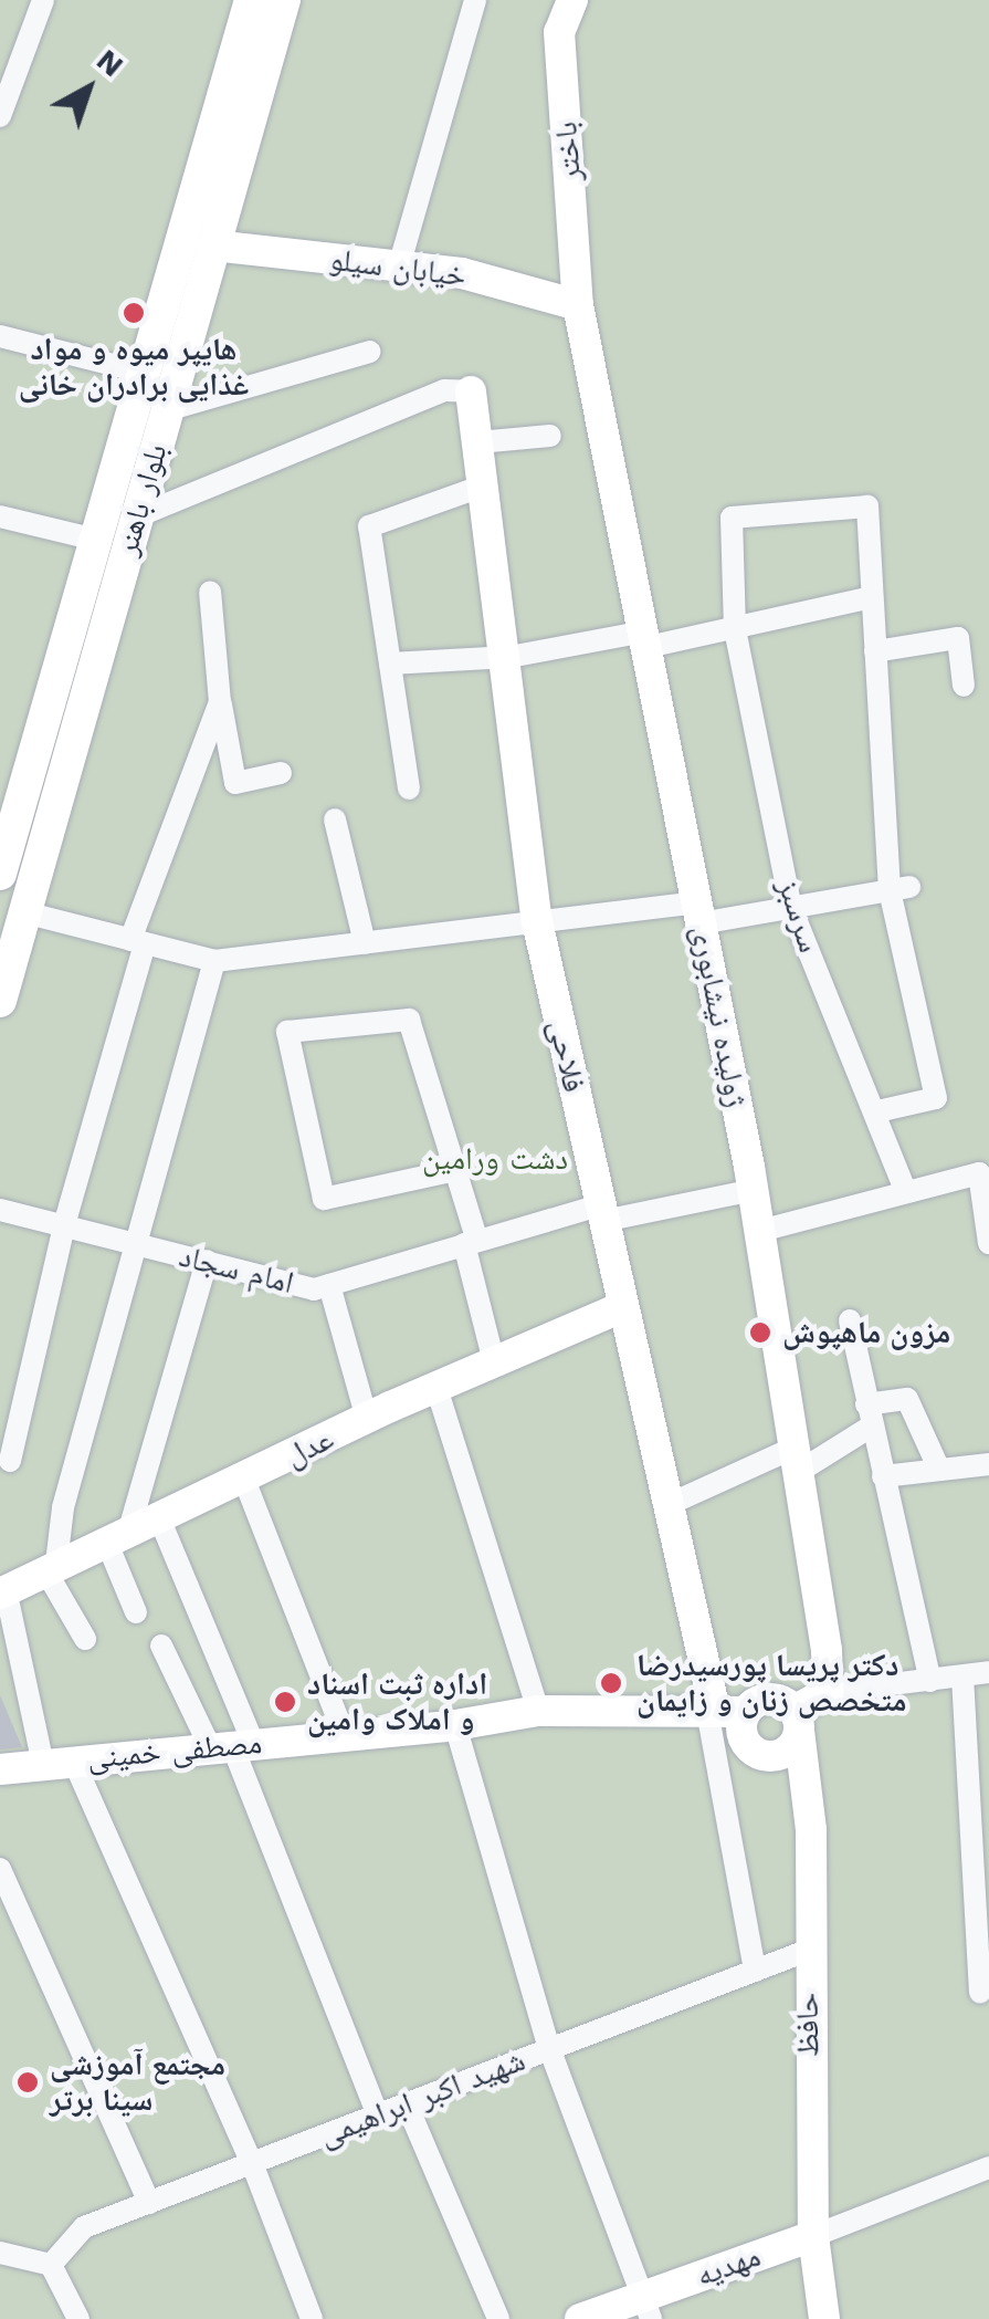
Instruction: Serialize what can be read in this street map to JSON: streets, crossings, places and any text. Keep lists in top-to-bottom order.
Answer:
{
  "streets": {
    "main road": ["بلوار باهنر"],
    "street": [
      "باختر",
      "خیابان سیلو",
      "سرسبز",
      "ژولیده نیشابوری",
      "فلاحی",
      "امام سجاد",
      "عدل",
      "مصطفی خمینی",
      "حافظ",
      "شهید اکبر ابراهیمی",
      "مهدیه"
    ]
  },
  "crossings": [
    ["باختر", "خیابان سیلو"],
    ["باختر", "ژولیده نیشابوری"],
    ["خیابان سیلو", "بلوار باهنر"],
    ["خیابان سیلو", "ژولیده نیشابوری"],
    ["ژولیده نیشابوری", "امام سجاد"],
    ["فلاحی", "امام سجاد"],
    ["فلاحی", "عدل"],
    ["فلاحی", "مصطفی خمینی"],
    ["فلاحی", "حافظ"],
    ["مصطفی خمینی", "حافظ"],
    ["حافظ", "شهید اکبر ابراهیمی"],
    ["حافظ", "مهدیه"]
  ],
  "parks": ["دشت ورامین"],
  "places": [
    "هایپر میوه و‌ مواد غذایی برادران خانی",
    "مزون ماهپوش",
    "دکتر پریسا پورسیدرضا متخصص زنان و زایمان",
    "اداره ثبت اسناد و املاک وامین",
    "مجتمع آموزشی سینا برتر"
  ],
  "north": "top right"
}
